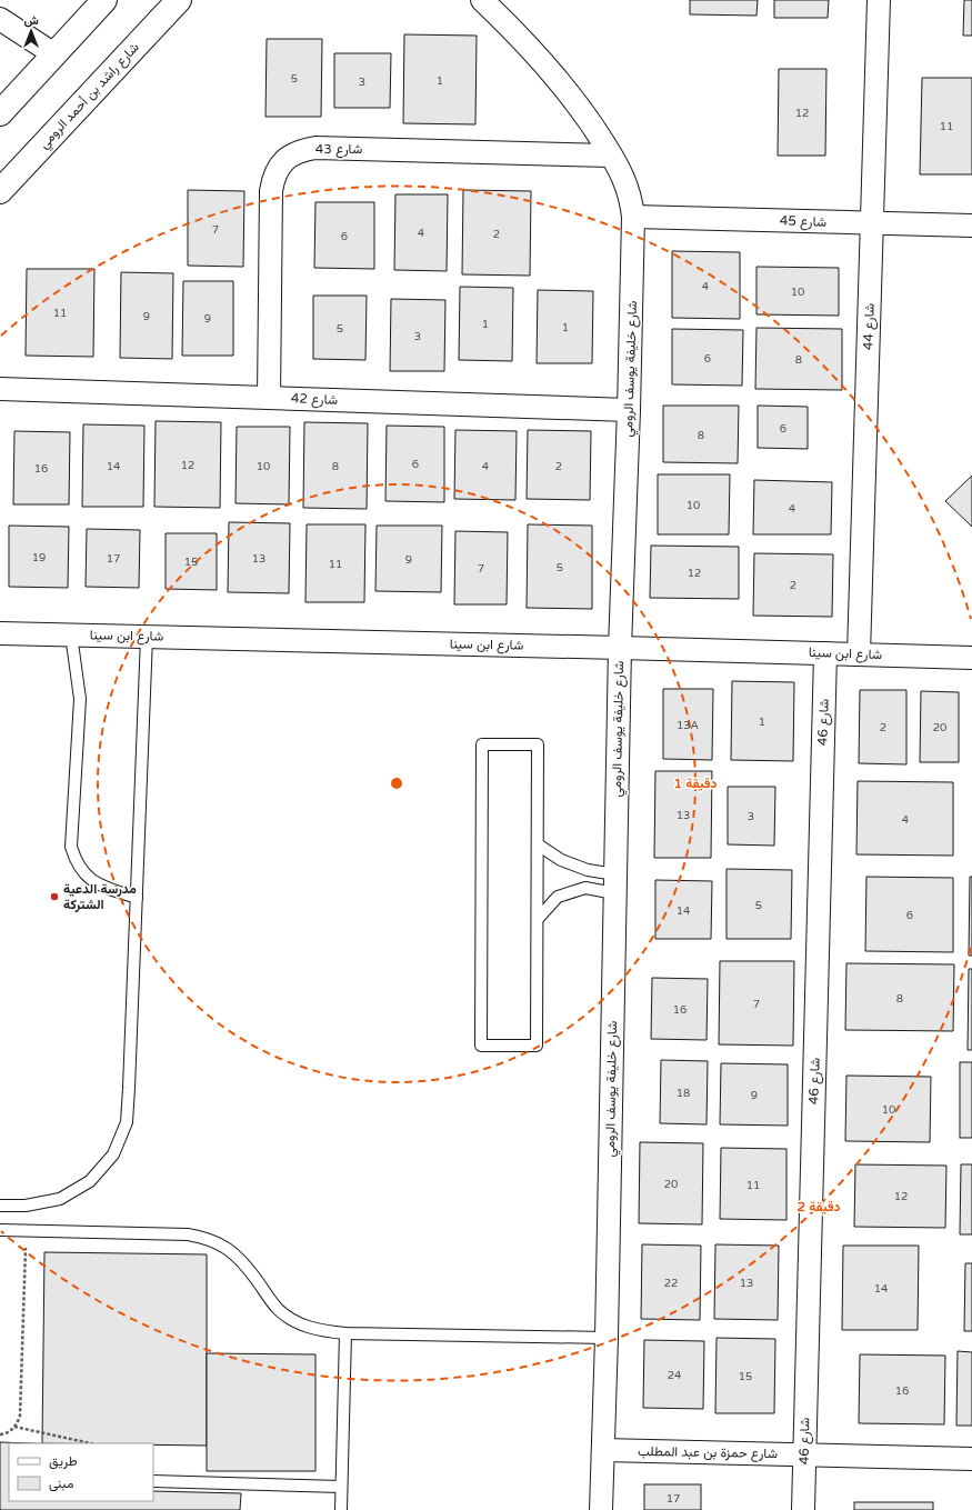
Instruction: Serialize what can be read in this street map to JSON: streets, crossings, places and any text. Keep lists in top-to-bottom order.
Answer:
{
  "streets": {
    "street": [
      "شارع راشد بن أحمد الرومي",
      "شارع 43",
      "شارع 45",
      "شارع 44",
      "شارع خليفة يوسف الرومي",
      "شارع 42",
      "شارع ابن سينا",
      "شارع 46",
      "شارع حمزة بن عبد المطلب"
    ]
  },
  "crossings": [
    ["شارع 43", "شارع خليفة يوسف الرومي"],
    ["شارع 43", "شارع 42"],
    ["شارع 45", "شارع 44"],
    ["شارع 45", "شارع خليفة يوسف الرومي"],
    ["شارع 44", "شارع ابن سينا"],
    ["شارع خليفة يوسف الرومي", "شارع 42"],
    ["شارع خليفة يوسف الرومي", "شارع ابن سينا"],
    ["شارع خليفة يوسف الرومي", "شارع حمزة بن عبد المطلب"],
    ["شارع ابن سينا", "شارع 46"],
    ["شارع 46", "شارع حمزة بن عبد المطلب"]
  ],
  "places": ["مدرسة الدعية الشتركة"],
  "house_numbers": [
    "5",
    "1",
    "3",
    "12",
    "11",
    "7",
    "4",
    "2",
    "6",
    "4",
    "10",
    "11",
    "9",
    "9",
    "1",
    "1",
    "5",
    "3",
    "6",
    "8",
    "6",
    "8",
    "6",
    "12",
    "14",
    "10",
    "8",
    "4",
    "2",
    "16",
    "10",
    "4",
    "19",
    "17",
    "13",
    "9",
    "15",
    "11",
    "5",
    "7",
    "12",
    "2",
    "1",
    "13A",
    "2",
    "20",
    "13",
    "3",
    "4",
    "5",
    "14",
    "6",
    "8",
    "7",
    "16",
    "18",
    "9",
    "10",
    "20",
    "11",
    "12",
    "22",
    "13",
    "14",
    "24",
    "15",
    "16",
    "17"
  ],
  "legend": ["طريق", "مبنى"],
  "north": "top",
  "rings": ["1 دقيقة", "2 دقيقة"]
}
